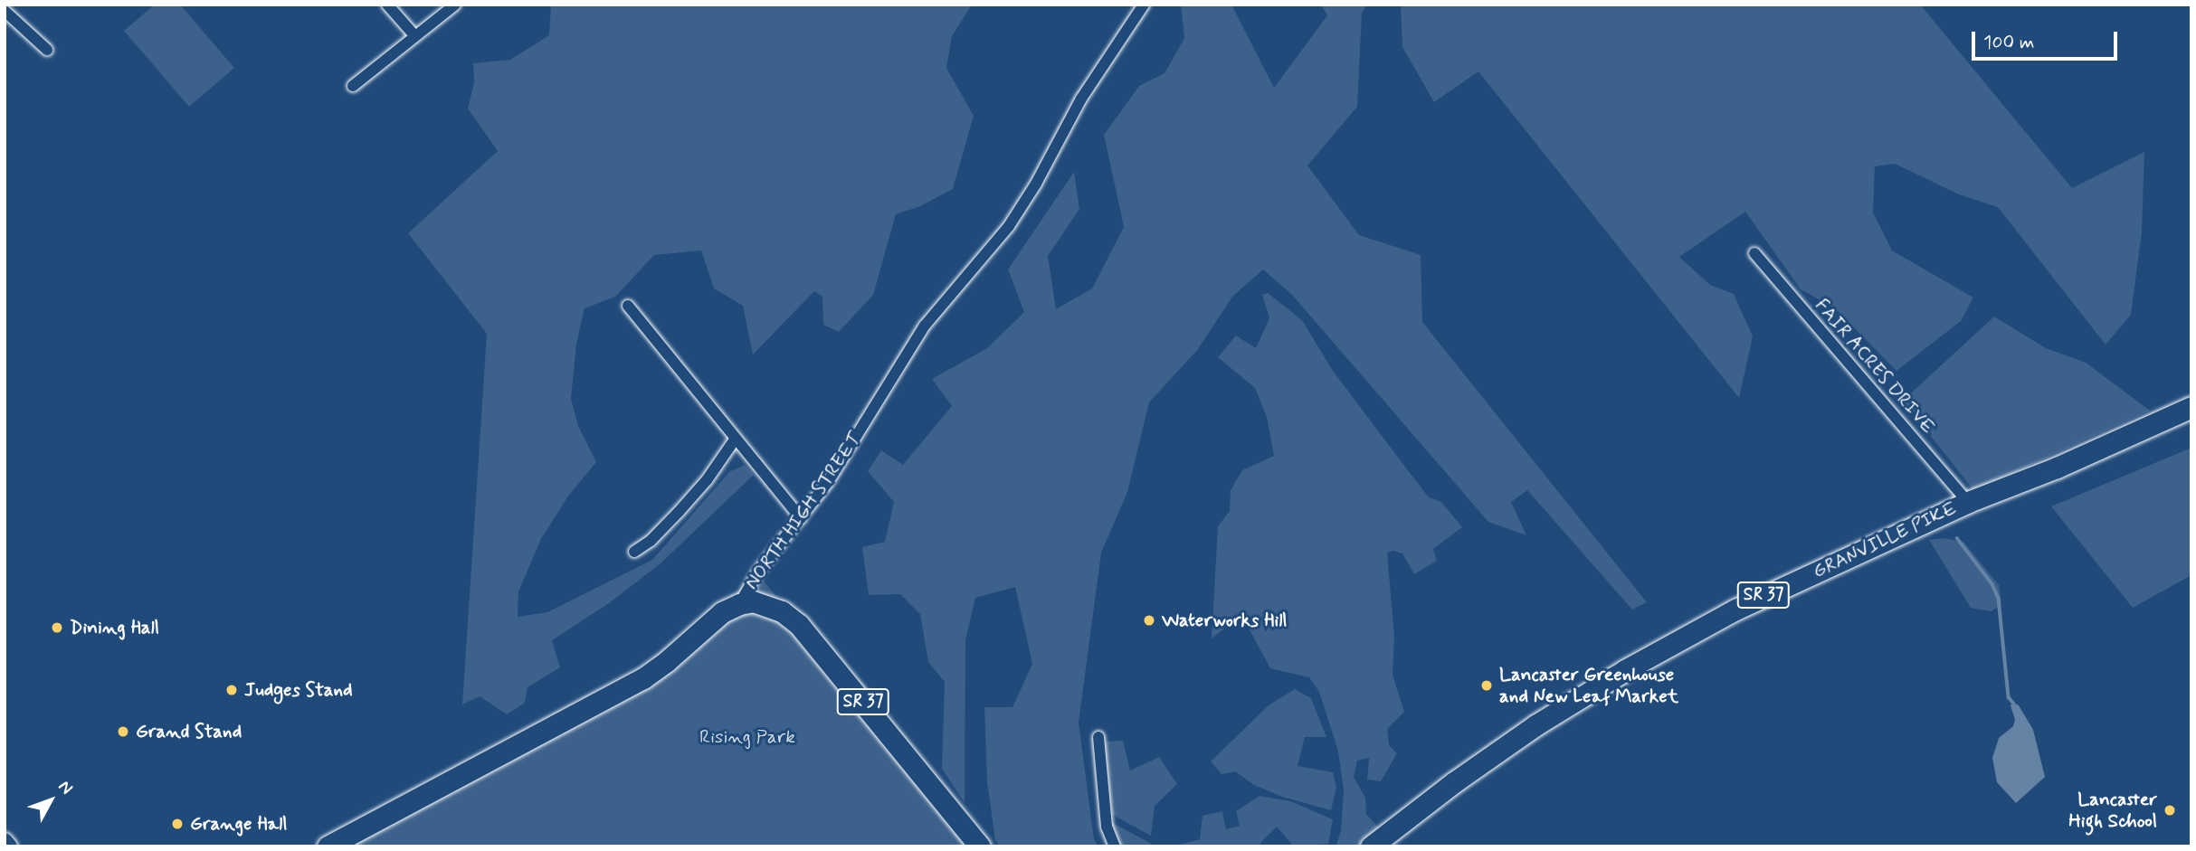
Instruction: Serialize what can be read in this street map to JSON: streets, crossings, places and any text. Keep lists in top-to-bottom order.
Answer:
{
  "streets": {
    "highway": ["NORTH HIGH STREET", "GRANVILLE PIKE", "SR 37"],
    "street": ["FAIR ACRES DRIVE"]
  },
  "crossings": [
    ["FAIR ACRES DRIVE", "GRANVILLE PIKE"],
    ["NORTH HIGH STREET", "SR 37"]
  ],
  "parks": ["Rising Park"],
  "places": [
    "Waterworks Hill",
    "Dining Hall",
    "Lancaster Greenhouse and New Leaf Market",
    "Judges Stand",
    "Grand Stand",
    "Lancaster High School",
    "Grange Hall"
  ],
  "scale_bar": "100 m",
  "north": "top right"
}
